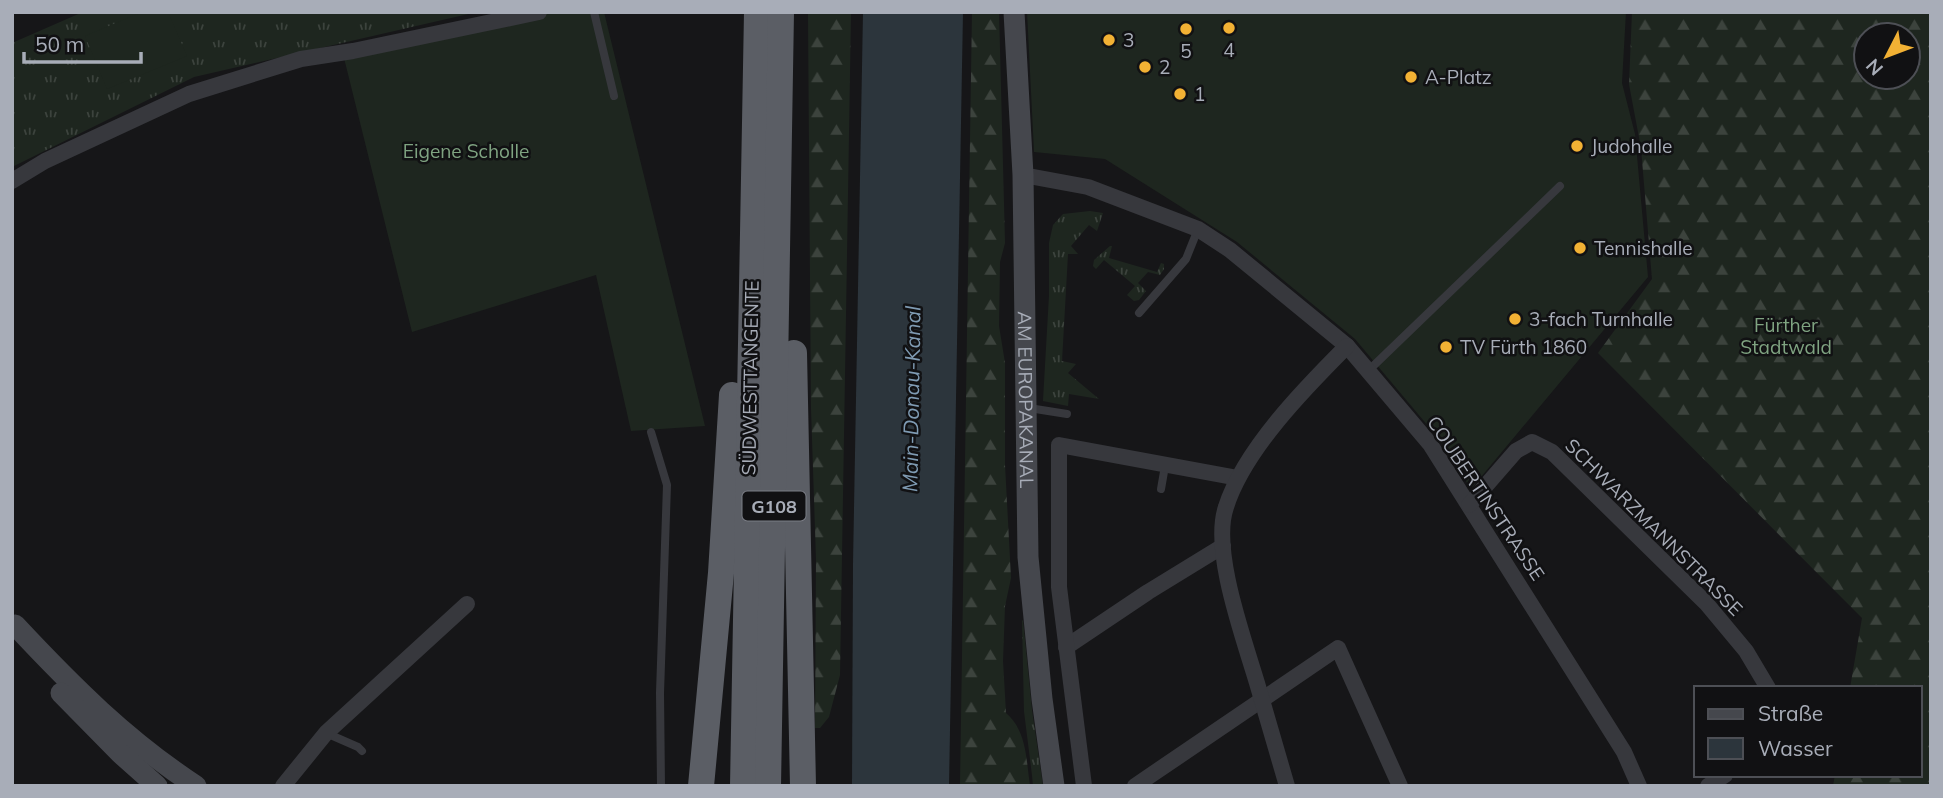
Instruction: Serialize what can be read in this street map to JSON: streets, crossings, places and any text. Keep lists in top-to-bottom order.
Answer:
{
  "streets": {
    "highway": ["SÜDWESTTANGENTE", "G108"],
    "main road": ["AM EUROPAKANAL"],
    "street": ["COUBERTINSTRASSE", "SCHWARZMANNSTRASSE"]
  },
  "crossings": [
    ["AM EUROPAKANAL", "COUBERTINSTRASSE"],
    ["COUBERTINSTRASSE", "SCHWARZMANNSTRASSE"]
  ],
  "water": ["Main-Donau-Kanal"],
  "parks": ["Eigene Scholle", "Fürther Stadtwald"],
  "places": [
    "4",
    "5",
    "3",
    "2",
    "A-Platz",
    "1",
    "Judohalle",
    "Tennishalle",
    "3-fach Turnhalle",
    "TV Fürth 1860"
  ],
  "legend": ["Straße", "Wasser"],
  "scale_bar": "50 m",
  "north": "bottom left"
}
